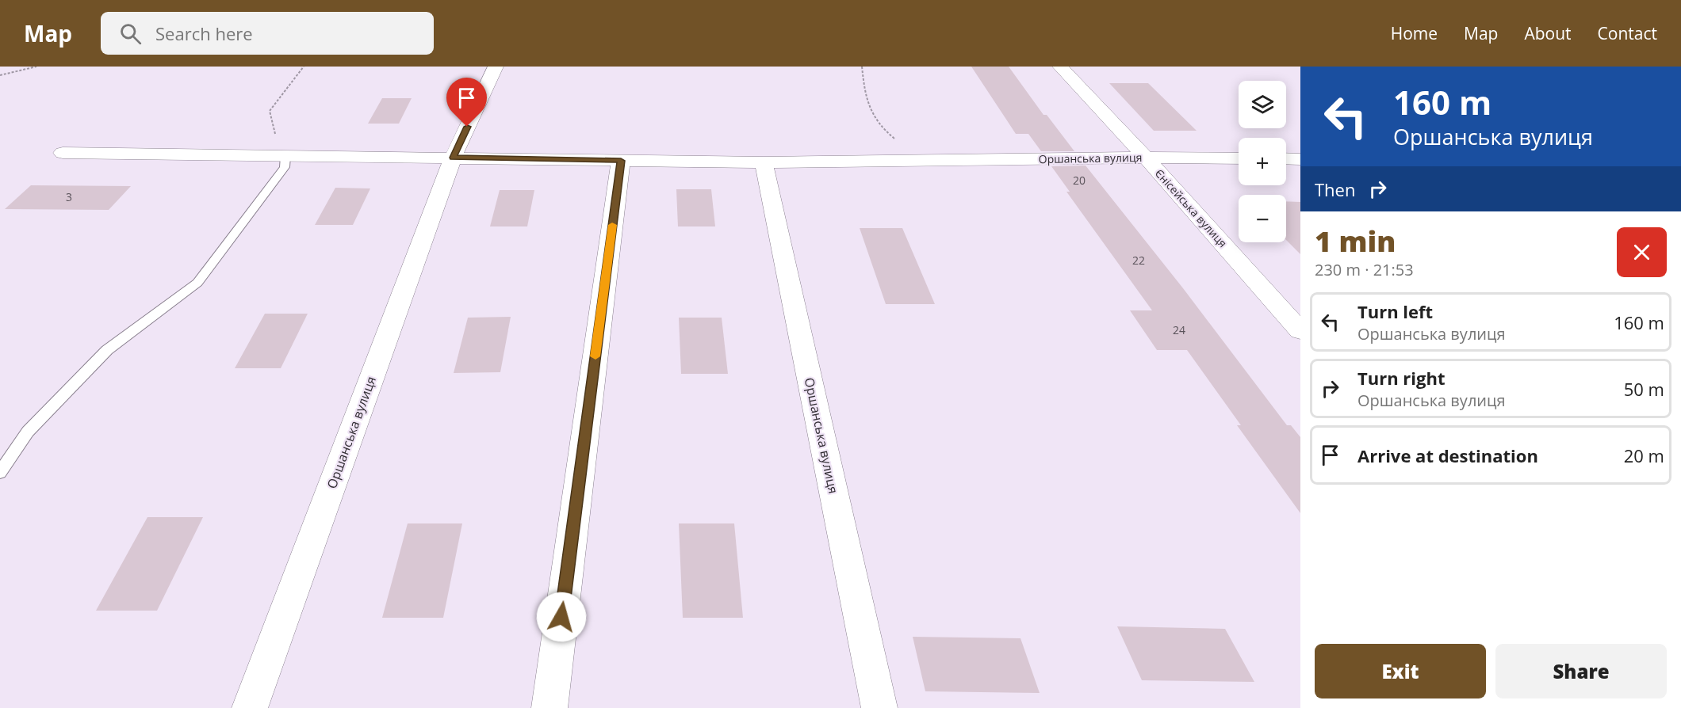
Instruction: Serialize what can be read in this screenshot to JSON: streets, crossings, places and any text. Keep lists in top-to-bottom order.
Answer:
{
  "streets": {
    "street": ["Оршанська вулиця", "Єнісейська вулиця"]
  },
  "crossings": [
    ["Оршанська вулиця", "Єнісейська вулиця"]
  ],
  "house_numbers": [
    "20",
    "3",
    "22",
    "24"
  ],
  "page": {
    "header": "Map",
    "search": "Search here",
    "nav": [
      "Home",
      "Map",
      "About",
      "Contact"
    ],
    "turn": ["160 m", "Оршанська вулиця"],
    "map_buttons": ["+", "−"],
    "then": "Then",
    "heading": ["1 min", "230 m · 21:53"],
    "list": [
      {
        "name": "Turn left",
        "note": "Оршанська вулиця",
        "value": "160 m"
      },
      {
        "name": "Turn right",
        "note": "Оршанська вулиця",
        "value": "50 m"
      },
      {
        "name": "Arrive at destination",
        "value": "20 m"
      }
    ],
    "buttons": ["Exit", "Share"]
  }
}
